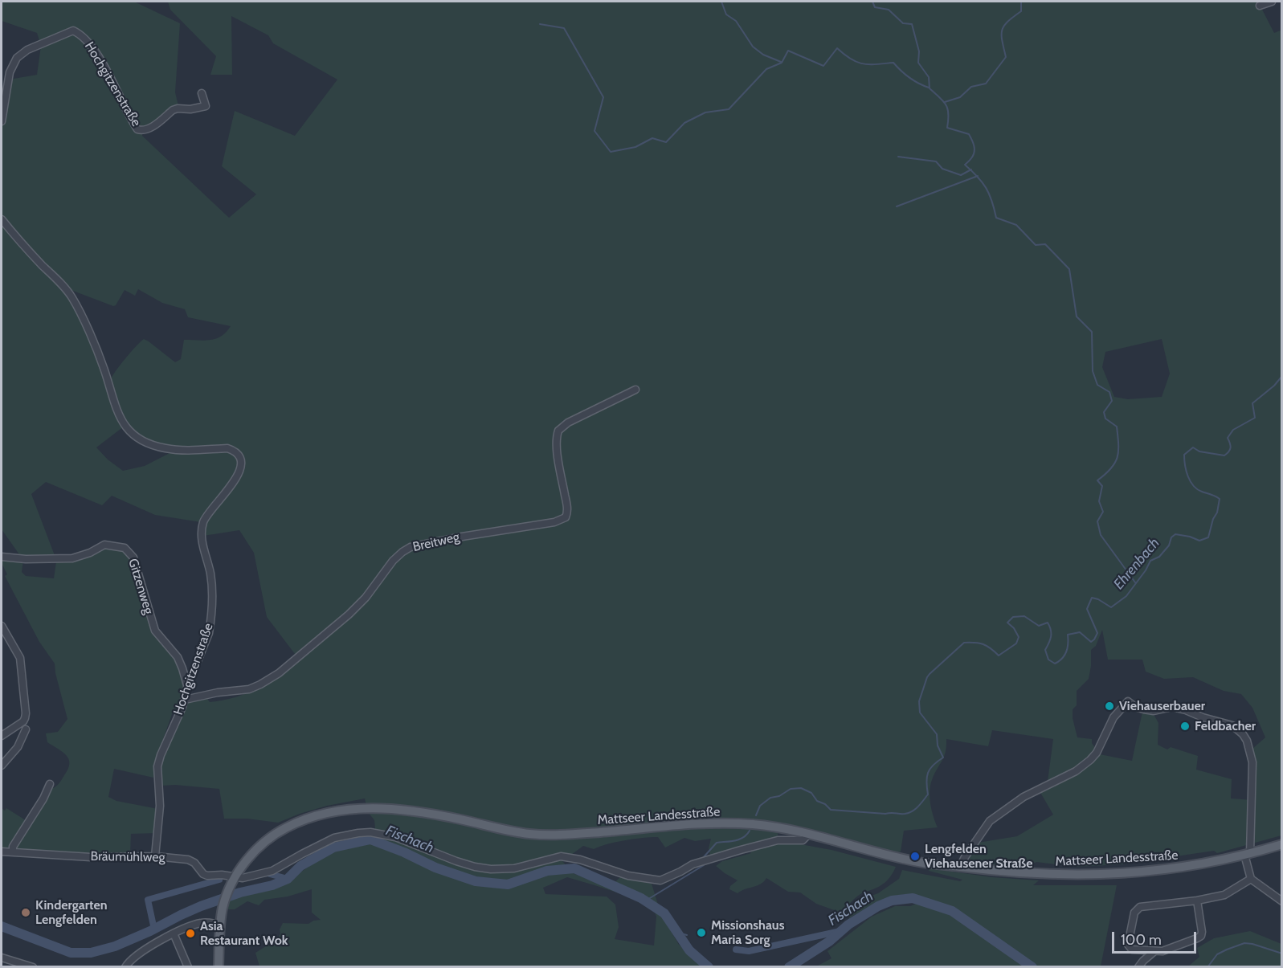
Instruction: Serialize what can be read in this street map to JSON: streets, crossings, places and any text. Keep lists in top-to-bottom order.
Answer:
{
  "streets": {
    "main road": ["Mattseer Landesstraße"],
    "street": [
      "Hochgitzenstraße",
      "Breitweg",
      "Gitzenweg",
      "Bräumühlweg"
    ]
  },
  "crossings": [
    ["Hochgitzenstraße", "Breitweg"],
    ["Hochgitzenstraße", "Gitzenweg"],
    ["Hochgitzenstraße", "Bräumühlweg"],
    ["Mattseer Landesstraße", "Bräumühlweg"]
  ],
  "water": ["Ehrenbach", "Fischach"],
  "places": [
    "Viehauserbauer",
    "Feldbacher",
    "Lengfelden Viehausener Straße",
    "Kindergarten Lengfelden",
    "Missionshaus Maria Sorg",
    "Asia Restaurant Wok"
  ],
  "scale_bar": "100 m"
}
